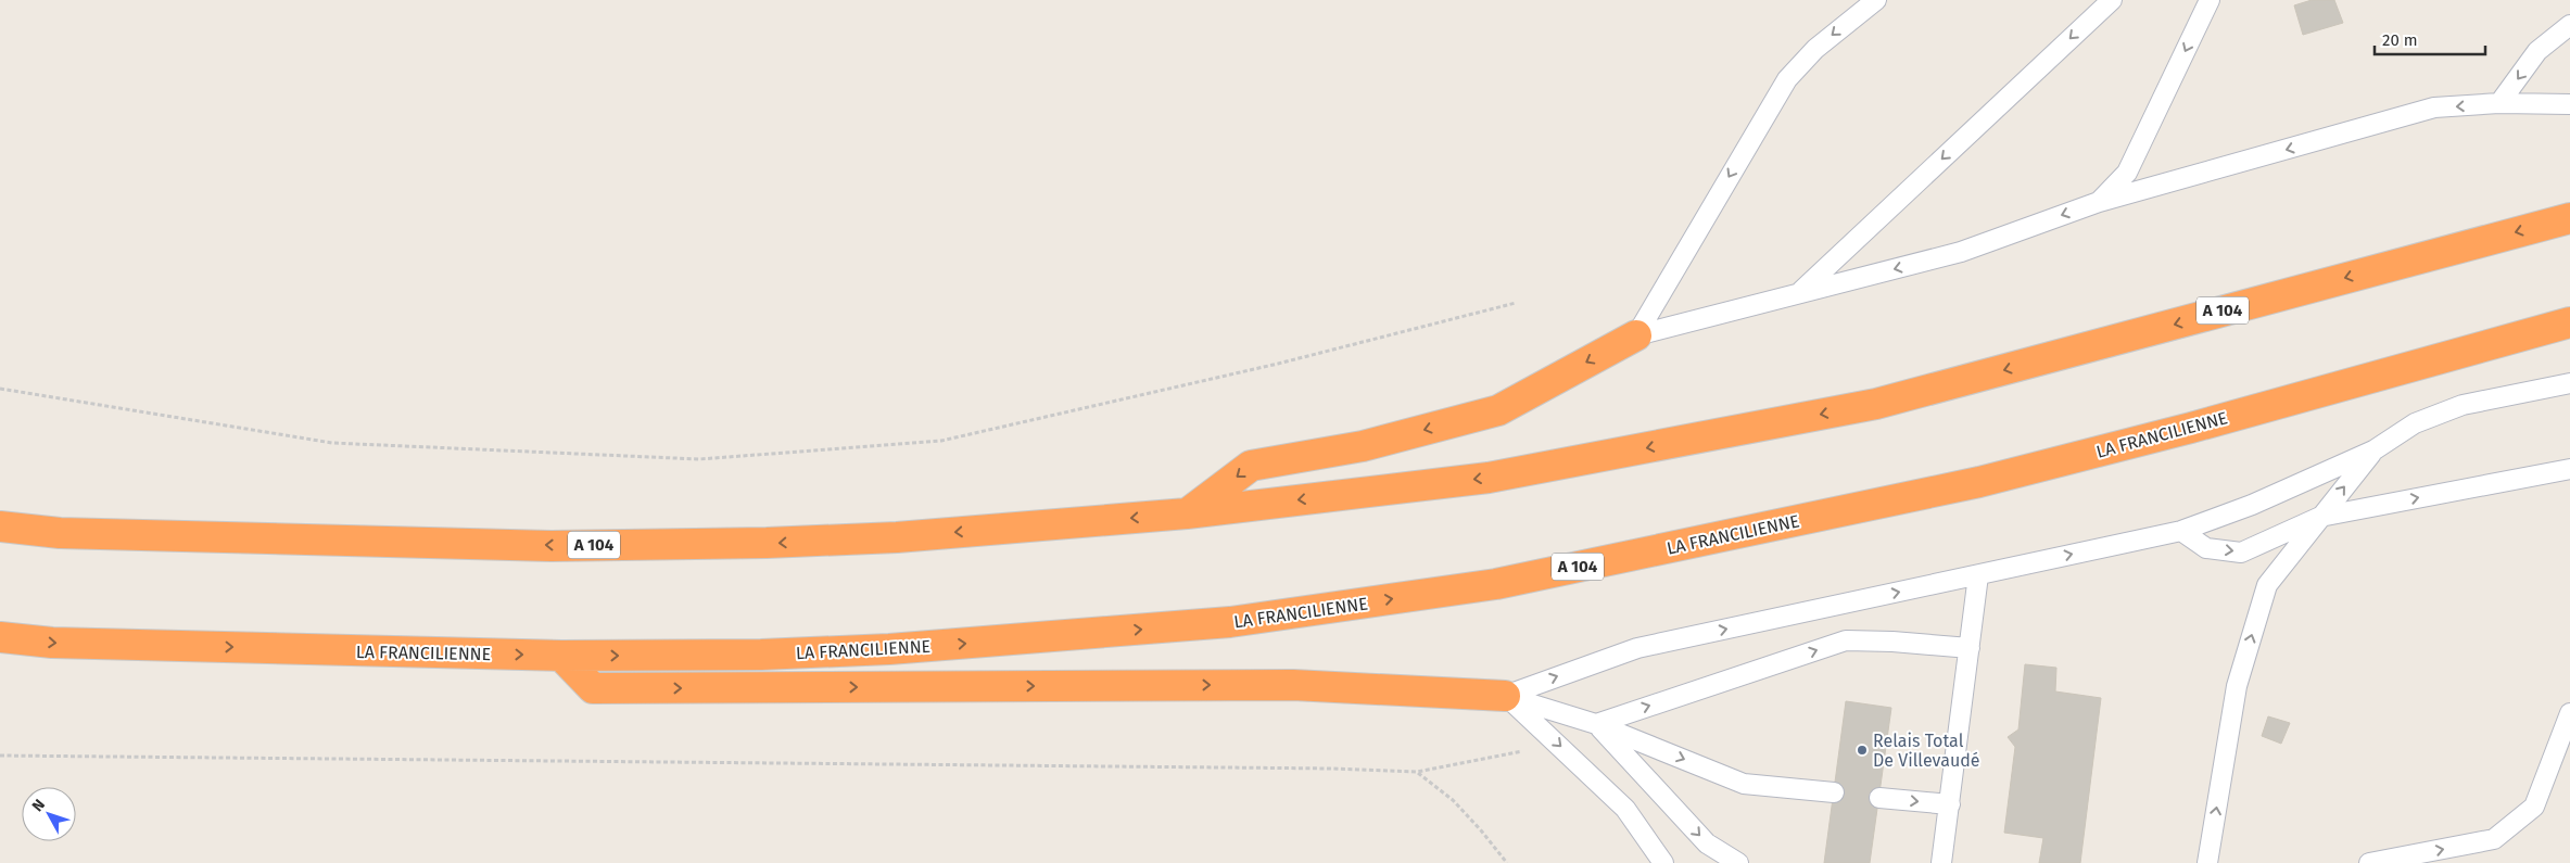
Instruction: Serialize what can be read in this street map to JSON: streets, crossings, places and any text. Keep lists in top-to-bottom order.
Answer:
{
  "streets": {
    "highway": ["A 104", "LA FRANCILIENNE"]
  },
  "places": ["Relais Total De Villevaudé"],
  "scale_bar": "20 m",
  "north": "top left"
}
